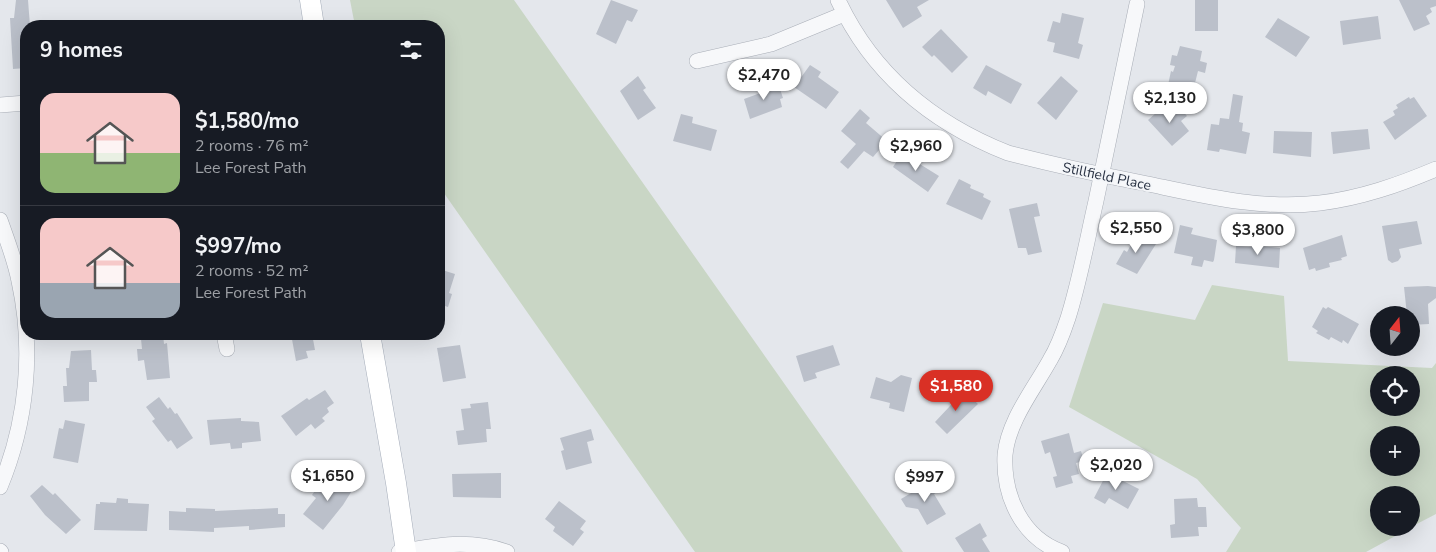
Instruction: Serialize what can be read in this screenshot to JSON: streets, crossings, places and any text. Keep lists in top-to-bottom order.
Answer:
{
  "streets": {
    "street": ["Stillfield Place"]
  },
  "north": "top",
  "page": {
    "heading": "9 homes",
    "price": [
      "$2,470",
      "$2,130",
      "$2,960",
      "$2,550",
      "$3,800",
      "$1,580",
      "$2,020",
      "$1,650",
      "$997"
    ],
    "list": [
      {
        "name": "$1,580/mo",
        "note": "2 rooms · 76 m² · Lee Forest Path"
      },
      {
        "name": "$997/mo",
        "note": "2 rooms · 52 m² · Lee Forest Path"
      }
    ],
    "map_buttons": ["+", "−"]
  }
}
